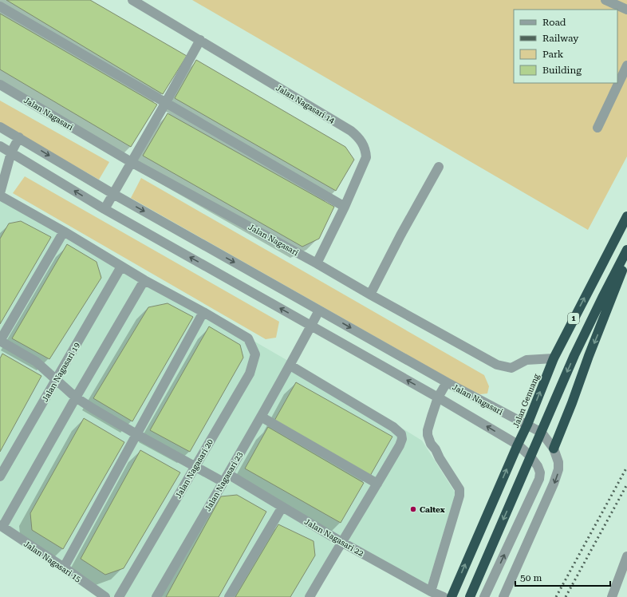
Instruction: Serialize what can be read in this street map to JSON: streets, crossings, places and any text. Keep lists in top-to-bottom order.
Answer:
{
  "streets": {
    "highway": ["1", "Jalan Genuang"],
    "street": [
      "Jalan Nagasari 14",
      "Jalan Nagasari",
      "Jalan Nagasari 19",
      "Jalan Nagasari 20",
      "Jalan Nagasari 23",
      "Jalan Nagasari 22",
      "Jalan Nagasari 15"
    ]
  },
  "crossings": [
    ["Jalan Nagasari 14", "Jalan Nagasari"],
    ["Jalan Nagasari", "1"],
    ["Jalan Nagasari", "Jalan Genuang"],
    ["Jalan Nagasari", "Jalan Nagasari 23"],
    ["Jalan Nagasari 19", "Jalan Nagasari 22"],
    ["Jalan Nagasari 20", "Jalan Nagasari 22"],
    ["Jalan Nagasari 23", "Jalan Nagasari 22"]
  ],
  "places": ["Caltex"],
  "legend": [
    "Road",
    "Railway",
    "Park",
    "Building"
  ],
  "scale_bar": "50 m"
}
